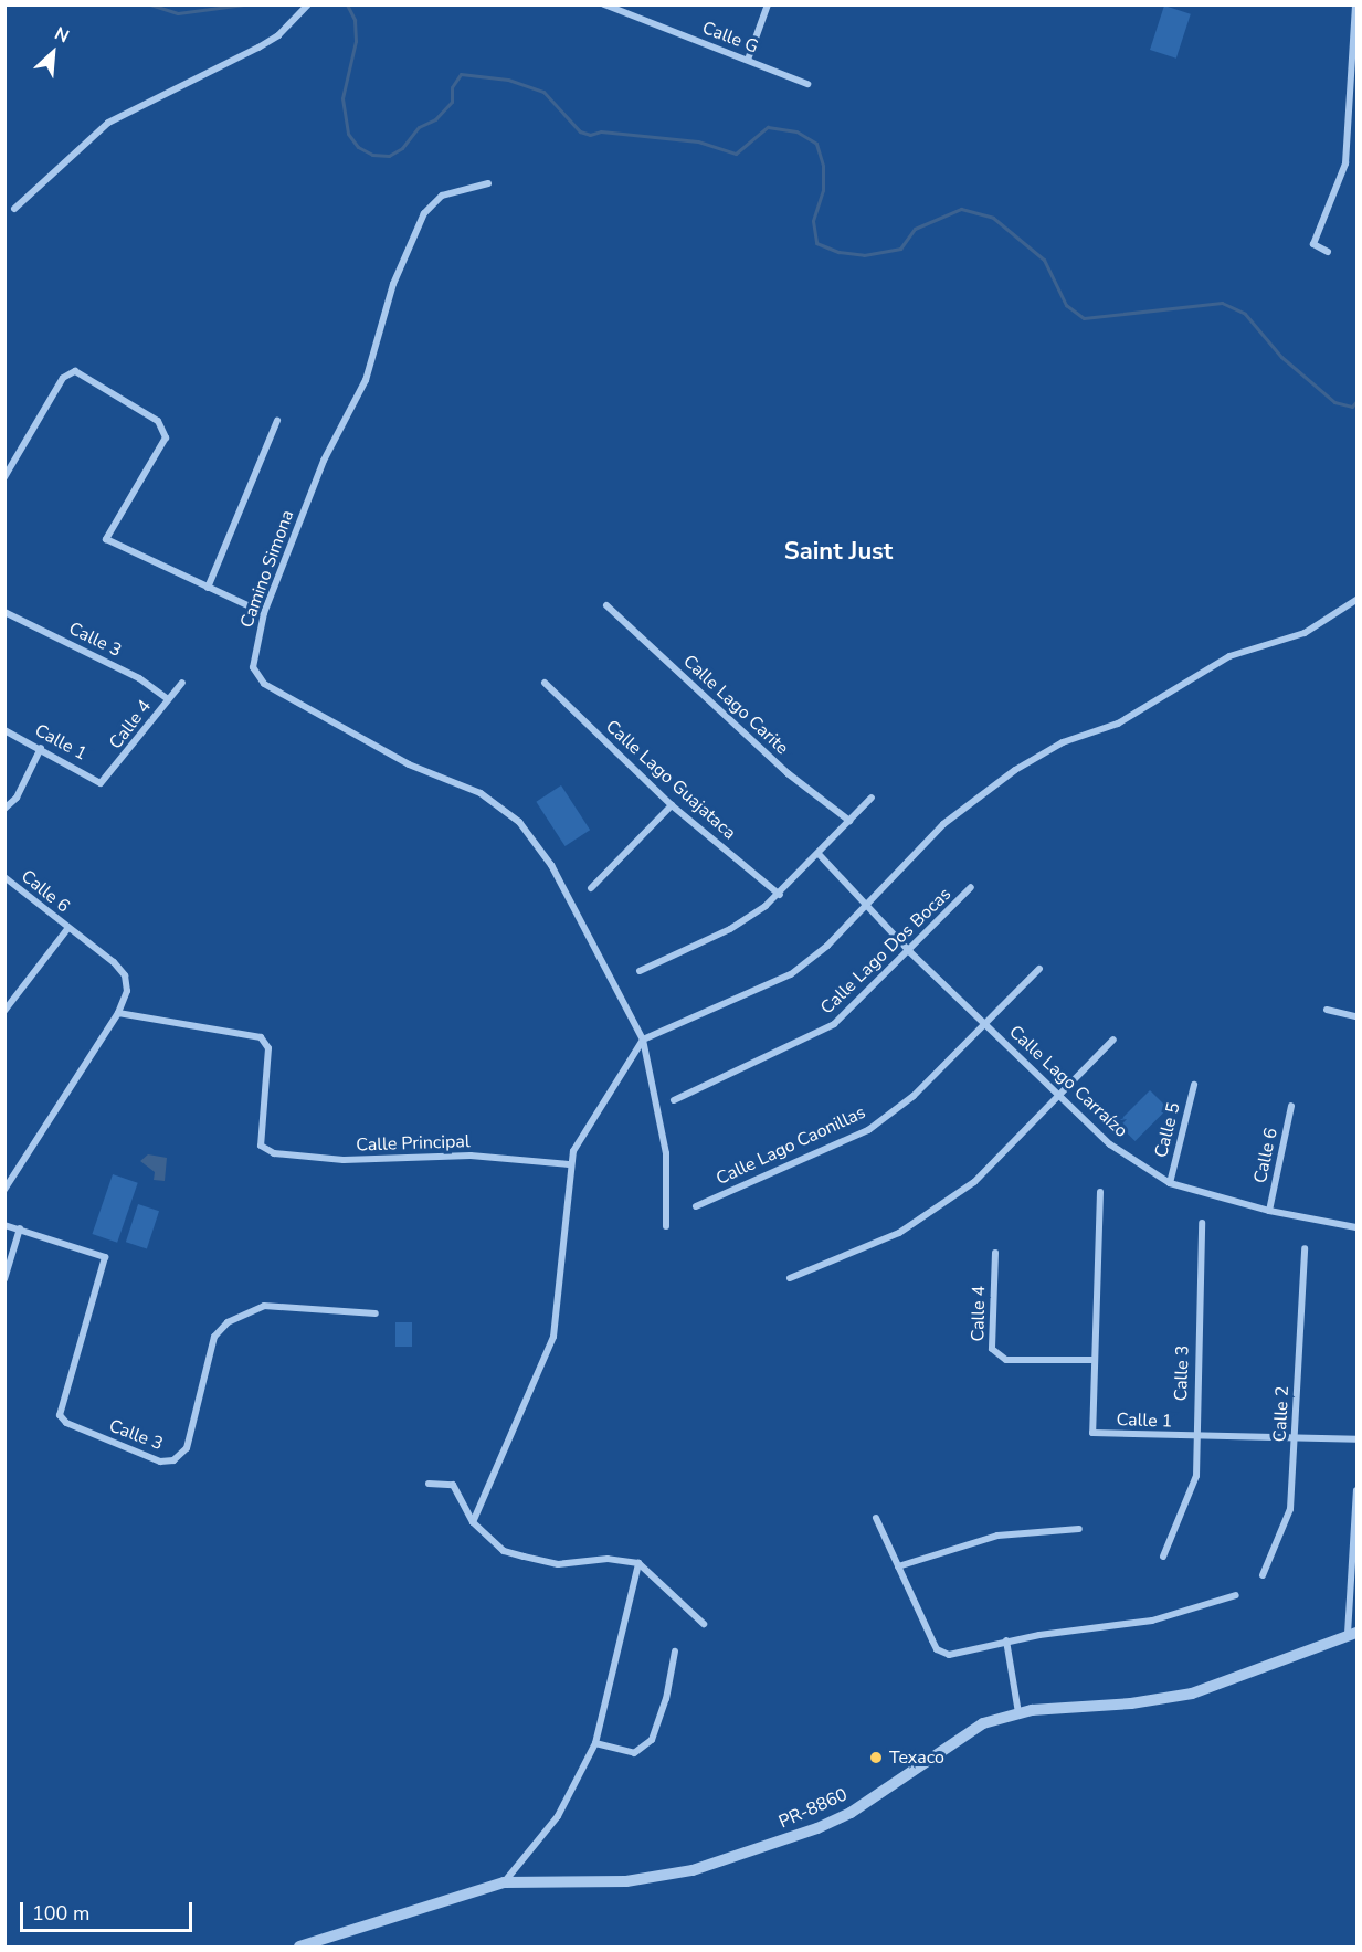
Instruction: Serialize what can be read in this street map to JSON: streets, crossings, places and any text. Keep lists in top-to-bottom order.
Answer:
{
  "streets": {
    "street": [
      "Calle G",
      "Camino Simona",
      "Calle 3",
      "Calle Lago Carite",
      "Calle 4",
      "Calle 1",
      "Calle Lago Guajataca",
      "Calle 6",
      "Calle Lago Dos Bocas",
      "Calle Lago Carraízo",
      "Calle 5",
      "Calle Principal",
      "Calle Lago Caonillas",
      "Calle 2",
      "PR-8860"
    ]
  },
  "crossings": [
    ["Calle 3", "Calle 4"],
    ["Calle 3", "Calle 1"],
    ["Calle 4", "Calle 1"],
    ["Calle 1", "Calle 2"],
    ["Calle 6", "Calle Lago Carraízo"],
    ["Calle 6", "Calle Principal"],
    ["Calle Lago Dos Bocas", "Calle Lago Carraízo"],
    ["Calle Lago Carraízo", "Calle 5"],
    ["Calle Lago Carraízo", "Calle Lago Caonillas"]
  ],
  "districts": ["Saint Just"],
  "places": ["Texaco"],
  "scale_bar": "100 m",
  "north": "top right"
}
